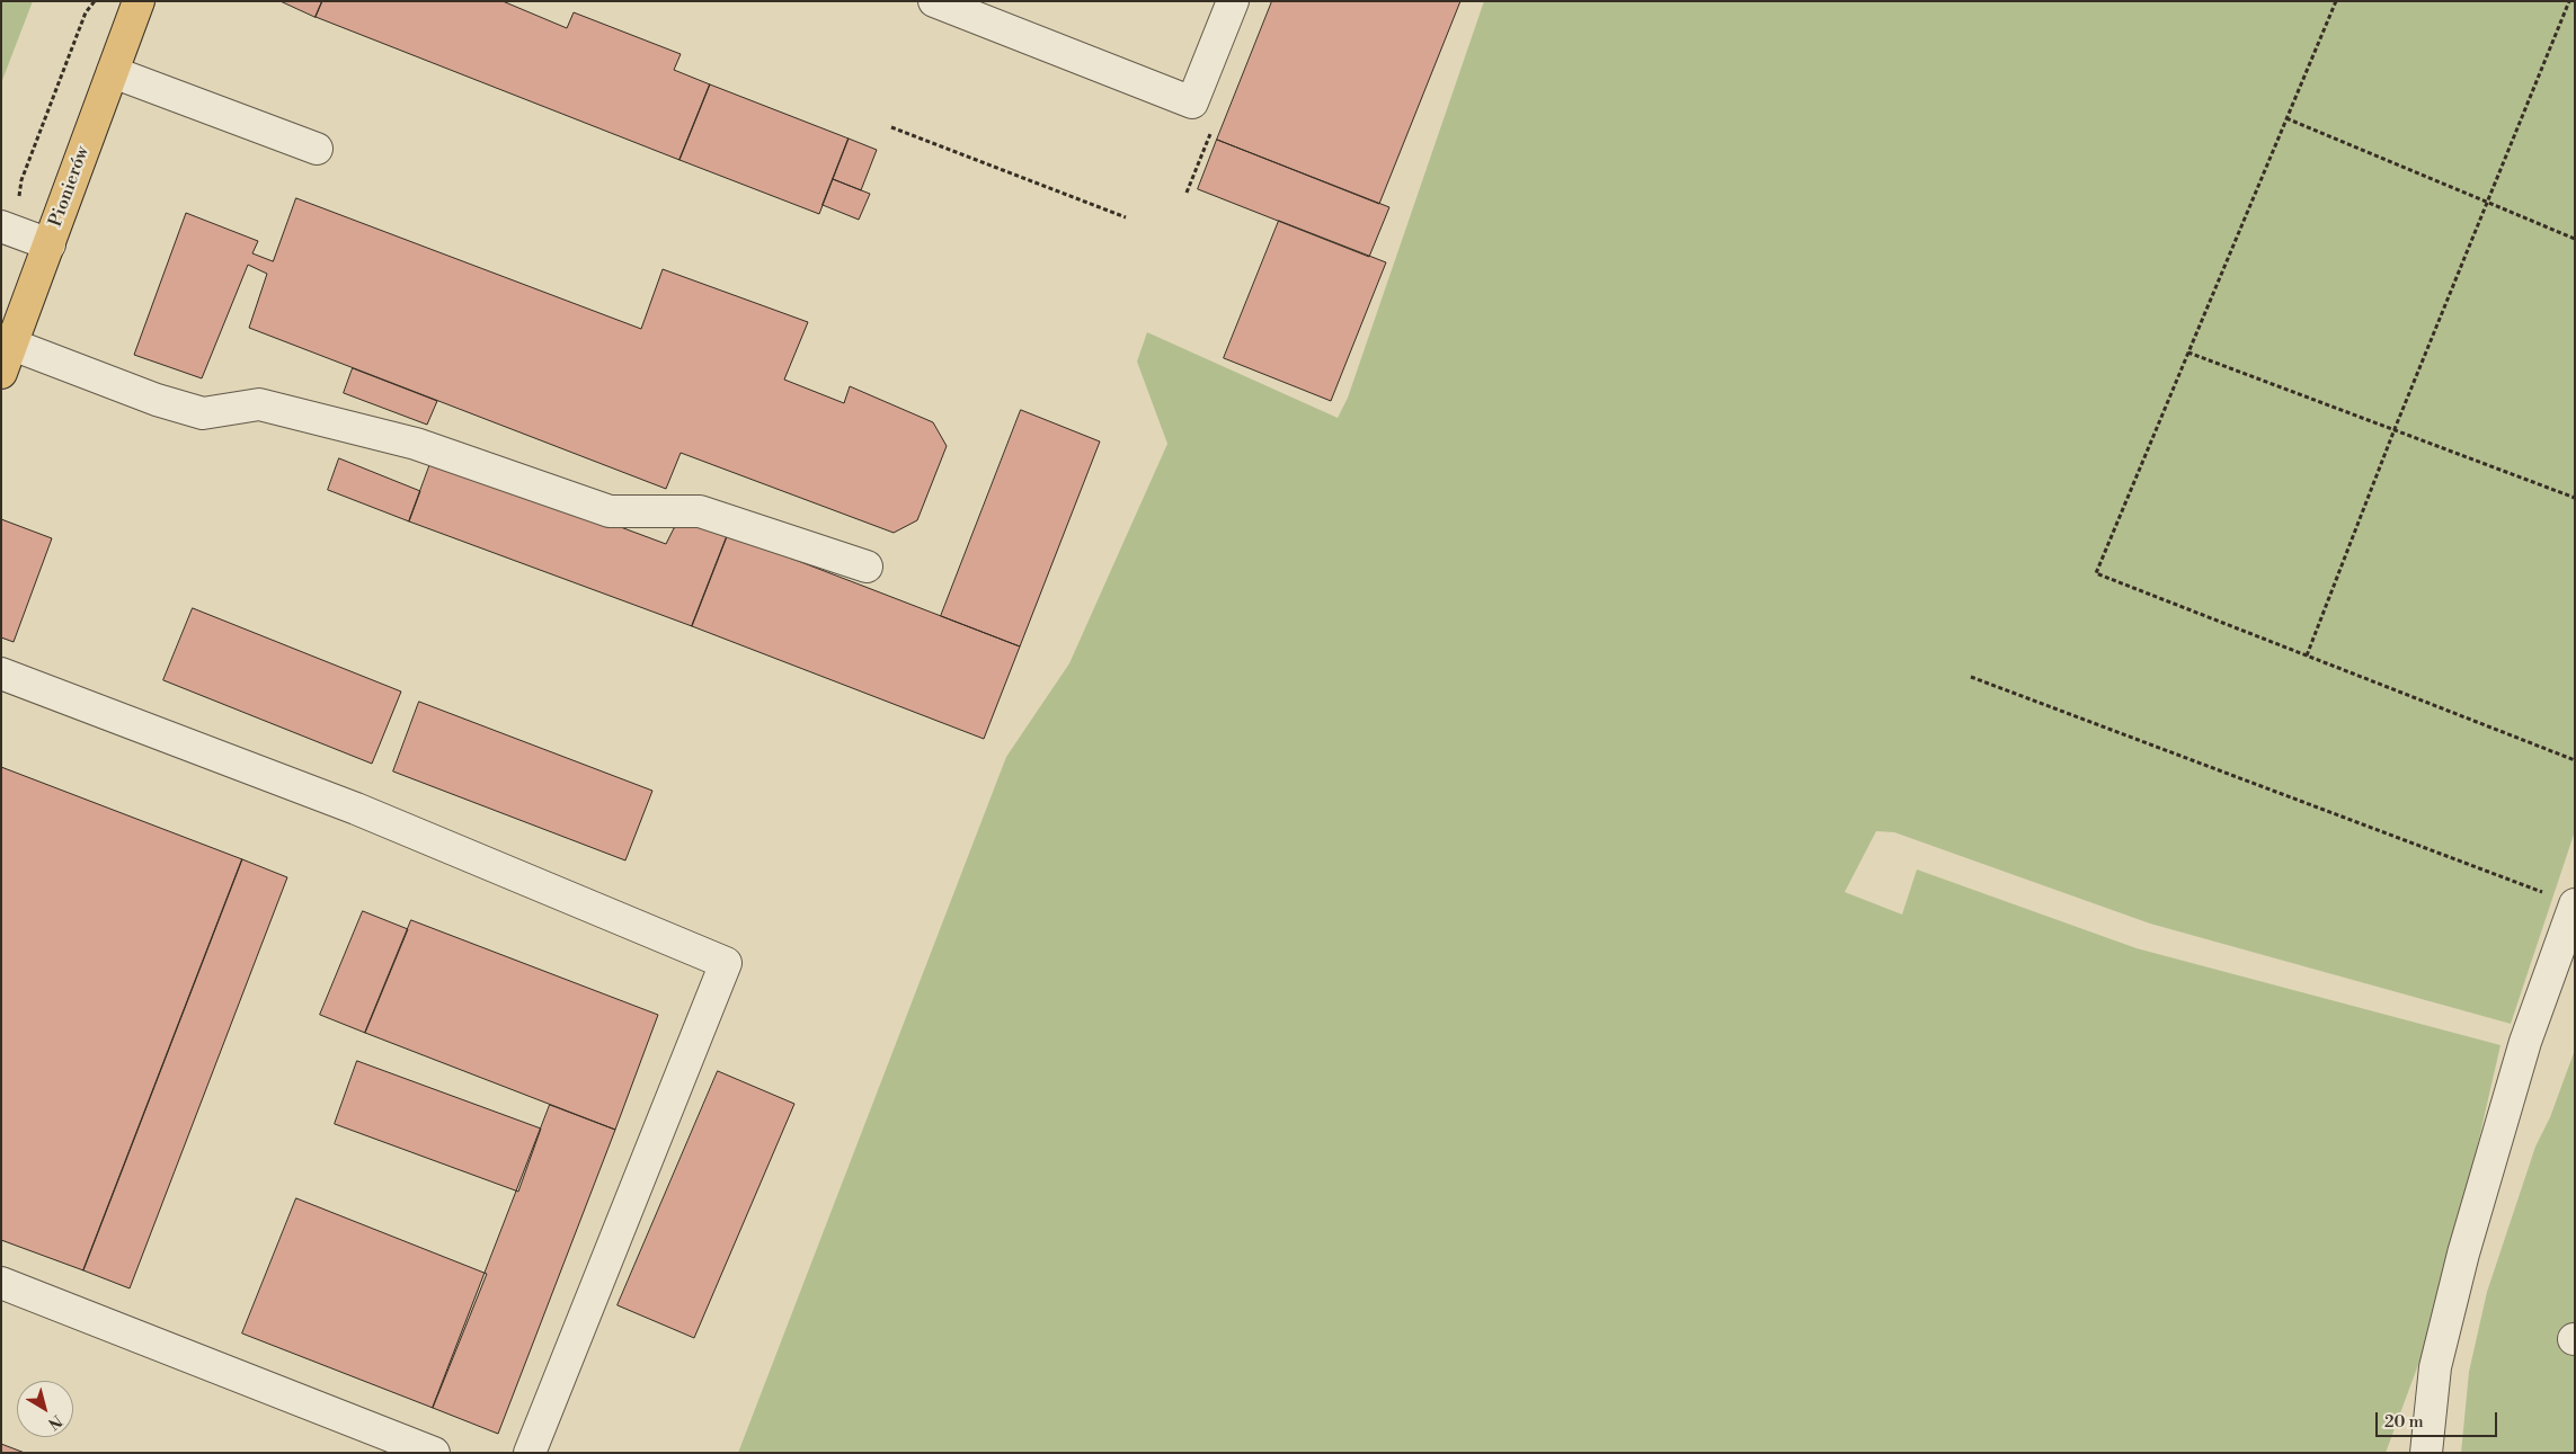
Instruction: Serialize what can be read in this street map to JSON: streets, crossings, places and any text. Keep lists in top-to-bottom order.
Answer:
{
  "streets": {
    "main road": ["Pionierów"]
  },
  "scale_bar": "20 m",
  "north": "bottom right"
}
